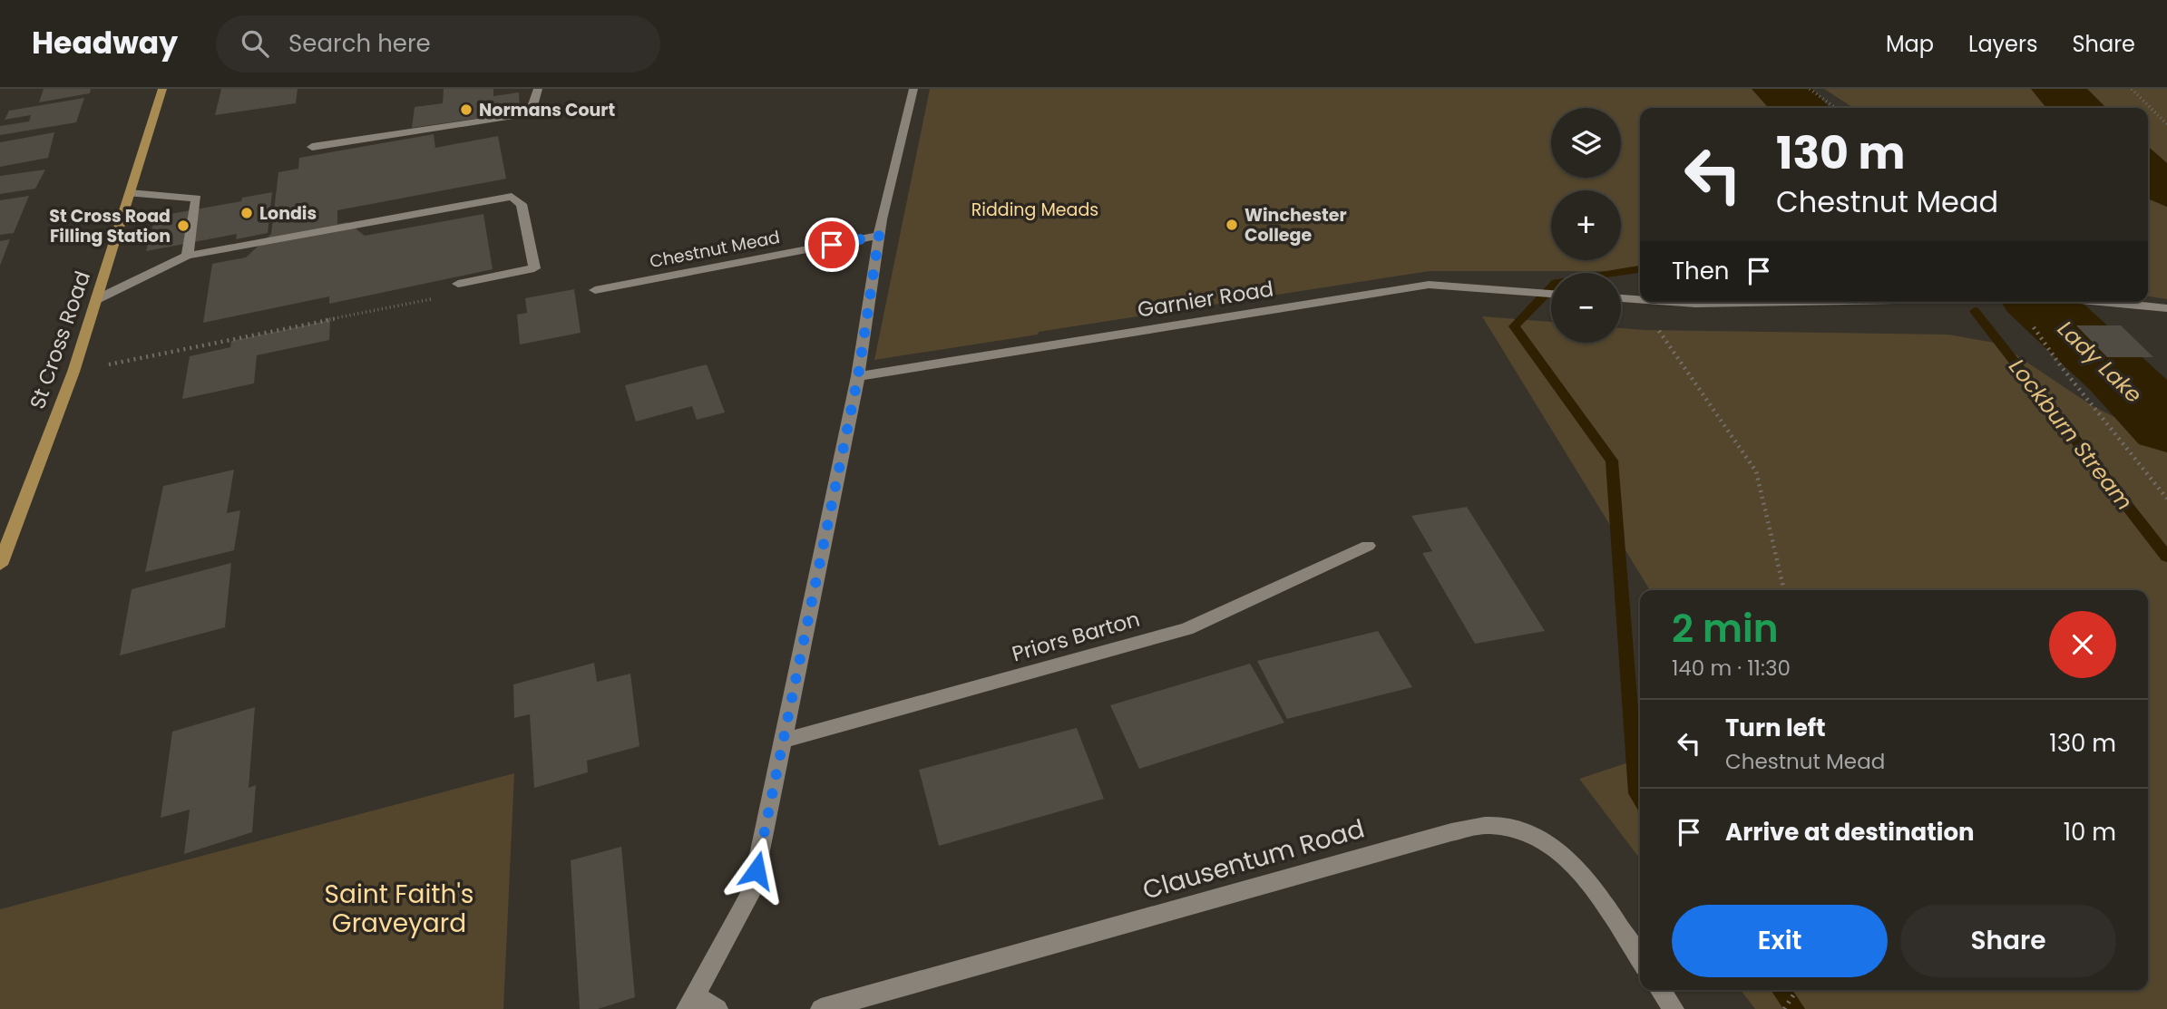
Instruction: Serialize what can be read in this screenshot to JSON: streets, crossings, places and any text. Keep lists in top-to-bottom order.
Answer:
{
  "streets": {
    "main road": ["St Cross Road"],
    "street": [
      "Chestnut Mead",
      "Garnier Road",
      "Priors Barton",
      "Clausentum Road"
    ]
  },
  "water": ["Lady Lake", "Lockburn Stream"],
  "parks": ["Ridding Meads", "Saint Faith's Graveyard"],
  "places": [
    "Normans Court",
    "Londis",
    "Winchester College",
    "St Cross Road Filling Station"
  ],
  "page": {
    "header": "Headway",
    "search": "Search here",
    "nav": ["Map", "Layers", "Share"],
    "map_buttons": ["+", "−"],
    "turn": ["130 m", "Chestnut Mead"],
    "then": "Then",
    "heading": ["2 min", "140 m · 11:30"],
    "list": [
      {
        "name": "Turn left",
        "note": "Chestnut Mead",
        "value": "130 m"
      },
      {
        "name": "Arrive at destination",
        "value": "10 m"
      }
    ],
    "buttons": ["Exit", "Share"]
  }
}
